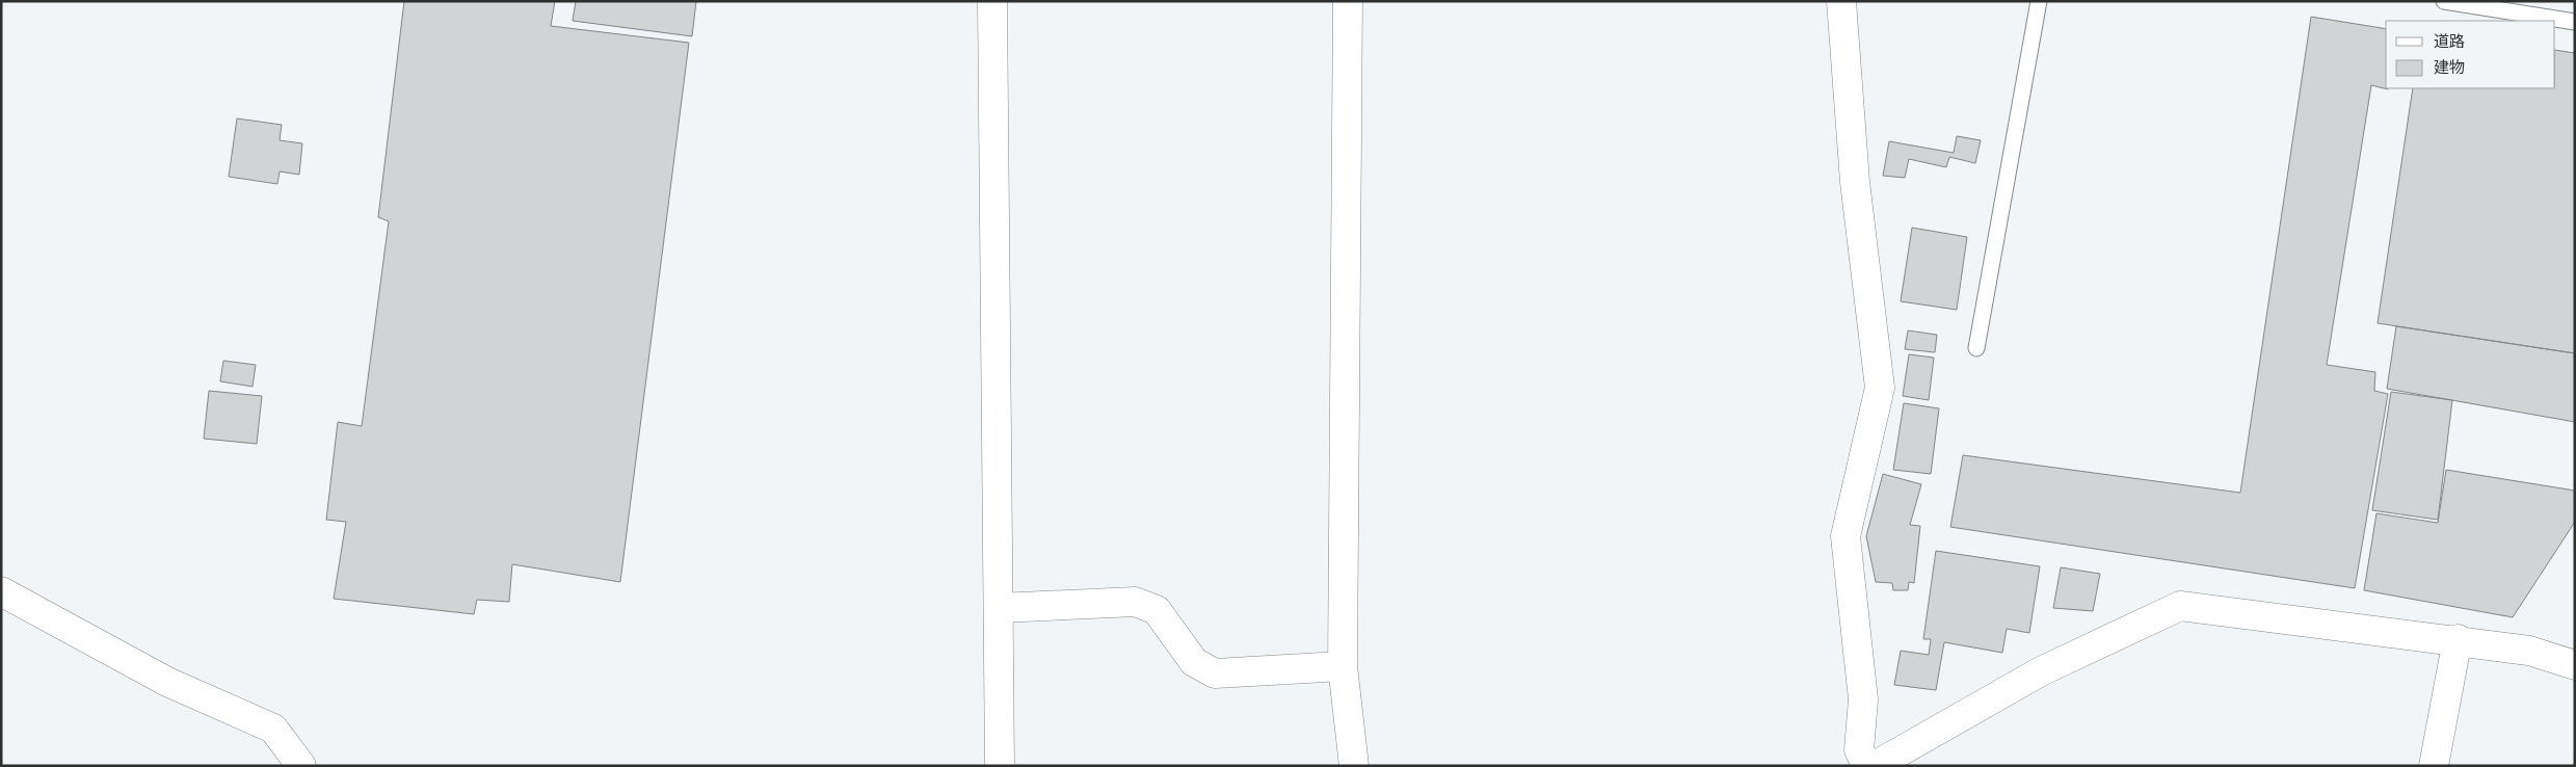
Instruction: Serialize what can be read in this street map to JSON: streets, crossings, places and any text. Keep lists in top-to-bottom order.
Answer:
{
  "legend": ["道路", "建物"]
}
